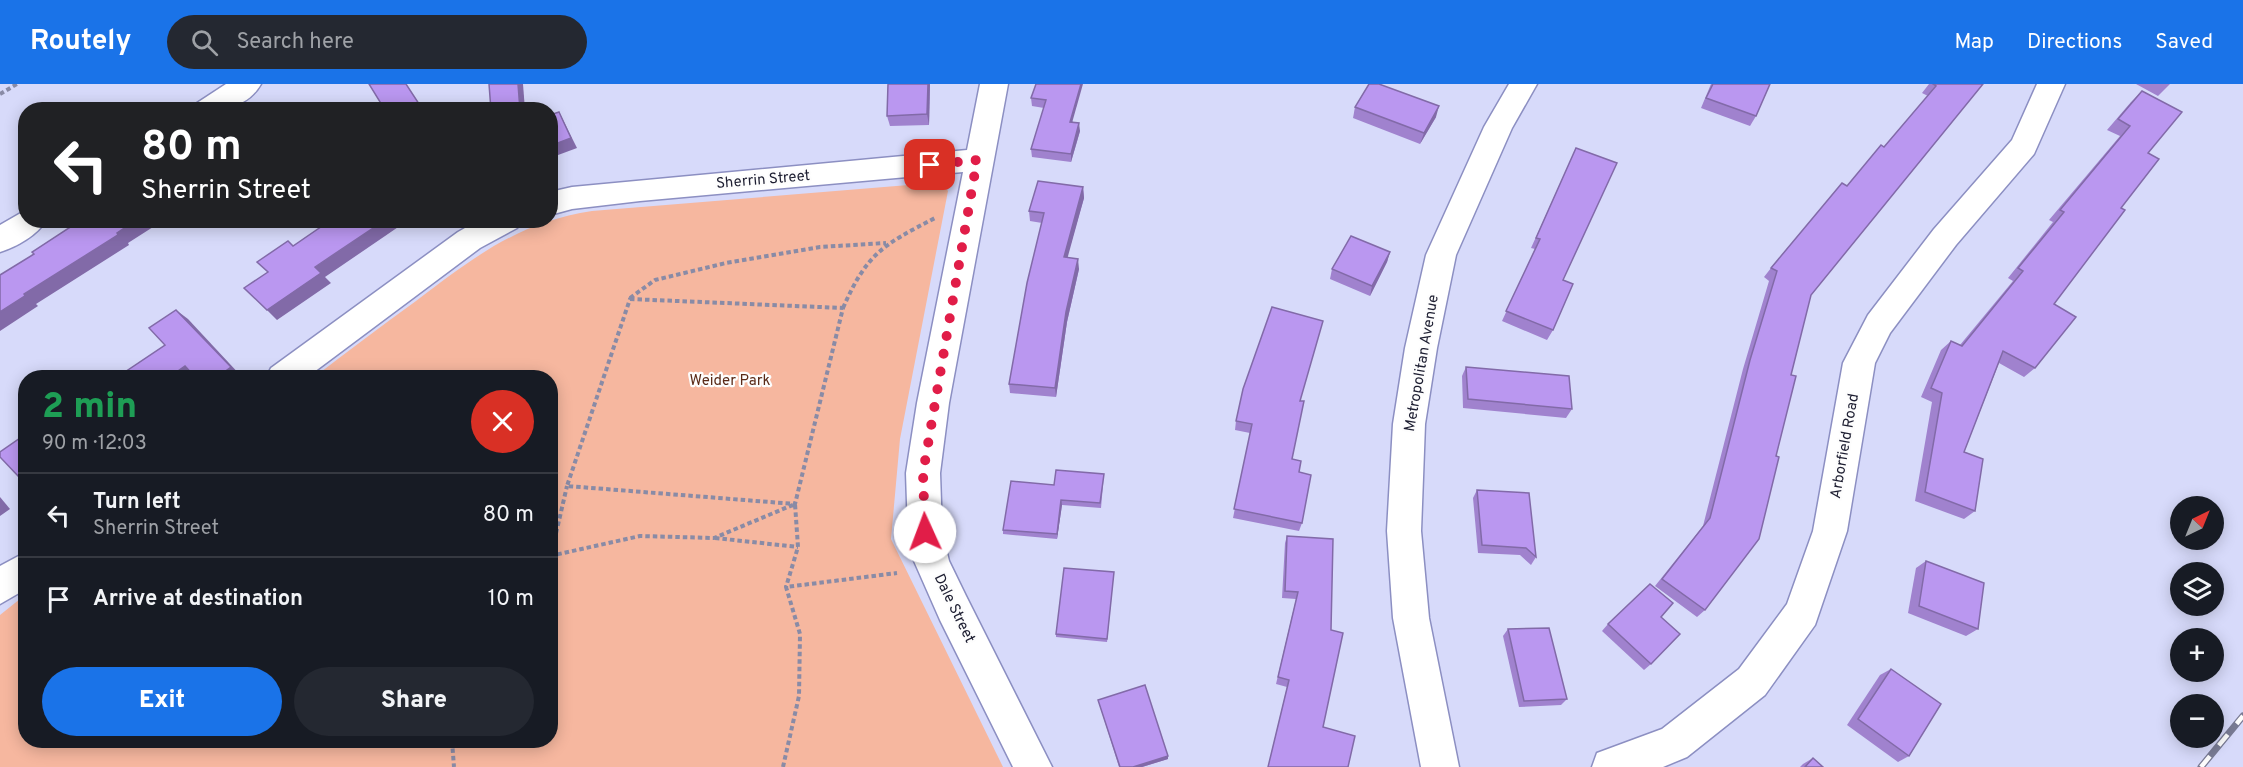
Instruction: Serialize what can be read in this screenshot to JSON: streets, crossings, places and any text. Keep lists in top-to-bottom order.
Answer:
{
  "streets": {
    "street": [
      "Sherrin Street",
      "Metropolitan Avenue",
      "Arborfield Road",
      "Dale Street"
    ]
  },
  "crossings": [
    ["Sherrin Street", "Dale Street"]
  ],
  "parks": ["Weider Park"],
  "north": "top right",
  "page": {
    "header": "Routely",
    "search": "Search here",
    "nav": ["Map", "Directions", "Saved"],
    "turn": ["80 m", "Sherrin Street"],
    "heading": ["2 min", "90 m · 12:03"],
    "list": [
      {
        "name": "Turn left",
        "note": "Sherrin Street",
        "value": "80 m"
      },
      {
        "name": "Arrive at destination",
        "value": "10 m"
      }
    ],
    "map_buttons": ["+", "−"],
    "buttons": ["Exit", "Share"]
  }
}
